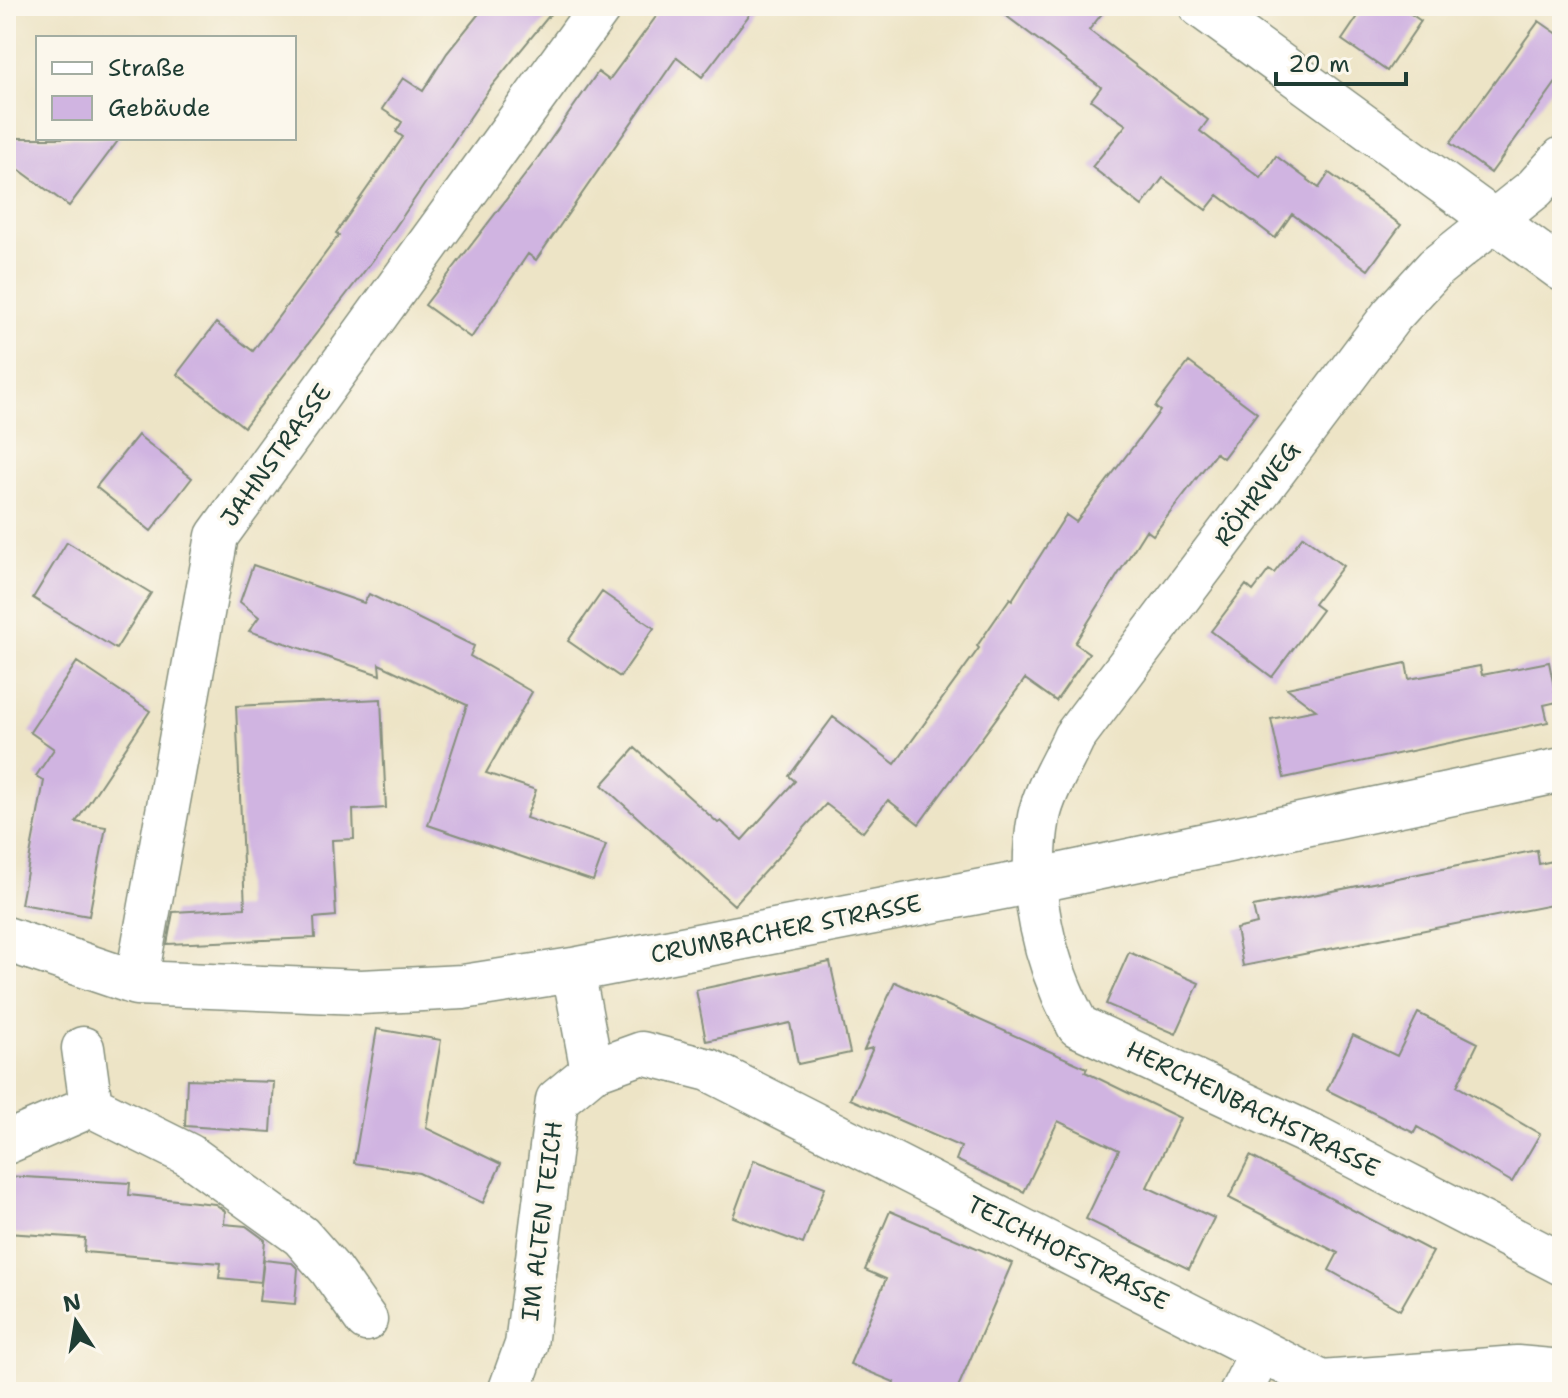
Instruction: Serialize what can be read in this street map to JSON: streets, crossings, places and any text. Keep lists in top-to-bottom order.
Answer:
{
  "streets": {
    "main road": ["CRUMBACHER STRASSE"],
    "street": [
      "JAHNSTRASSE",
      "RÖHRWEG",
      "HERCHENBACHSTRASSE",
      "IM ALTEN TEICH",
      "TEICHHOFSTRASSE"
    ]
  },
  "crossings": [
    ["JAHNSTRASSE", "CRUMBACHER STRASSE"],
    ["RÖHRWEG", "CRUMBACHER STRASSE"],
    ["RÖHRWEG", "HERCHENBACHSTRASSE"],
    ["CRUMBACHER STRASSE", "HERCHENBACHSTRASSE"],
    ["IM ALTEN TEICH", "TEICHHOFSTRASSE"]
  ],
  "legend": ["Straße", "Gebäude"],
  "scale_bar": "20 m",
  "north": "top"
}
